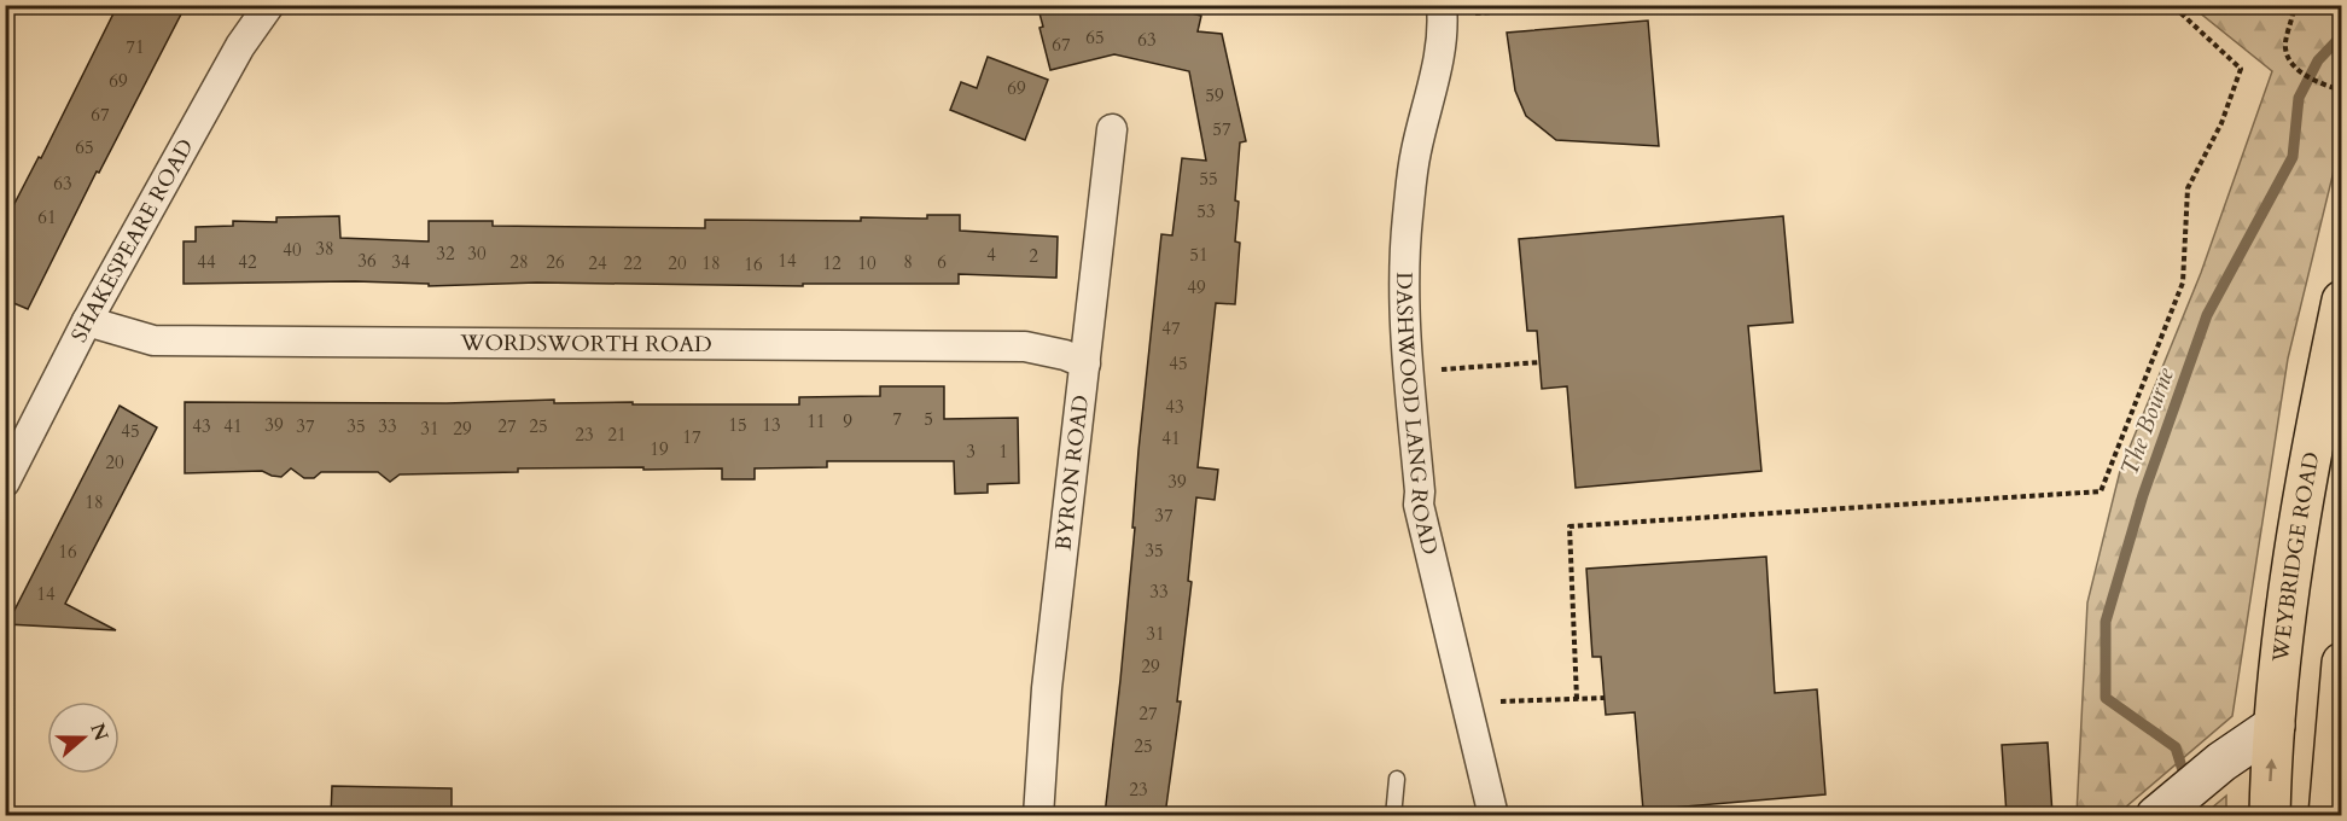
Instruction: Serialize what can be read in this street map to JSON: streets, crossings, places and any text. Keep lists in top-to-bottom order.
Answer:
{
  "streets": {
    "main road": ["WEYBRIDGE ROAD"],
    "street": [
      "SHAKESPEARE ROAD",
      "WORDSWORTH ROAD",
      "DASHWOOD LANG ROAD",
      "BYRON ROAD"
    ]
  },
  "crossings": [
    ["SHAKESPEARE ROAD", "WORDSWORTH ROAD"],
    ["WORDSWORTH ROAD", "BYRON ROAD"]
  ],
  "water": ["The Bourne"],
  "house_numbers": [
    "65",
    "63",
    "67",
    "71",
    "69",
    "69",
    "59",
    "67",
    "57",
    "65",
    "55",
    "63",
    "53",
    "61",
    "38",
    "40",
    "32",
    "30",
    "4",
    "51",
    "2",
    "36",
    "14",
    "44",
    "42",
    "34",
    "28",
    "26",
    "8",
    "6",
    "24",
    "22",
    "20",
    "18",
    "12",
    "10",
    "16",
    "49",
    "47",
    "45",
    "43",
    "7",
    "5",
    "11",
    "9",
    "39",
    "15",
    "13",
    "43",
    "41",
    "37",
    "35",
    "33",
    "27",
    "25",
    "31",
    "29",
    "45",
    "23",
    "21",
    "17",
    "41",
    "19",
    "3",
    "1",
    "20",
    "39",
    "18",
    "37",
    "35",
    "16",
    "33",
    "14",
    "31",
    "29",
    "27",
    "25",
    "23"
  ],
  "north": "right"
}
